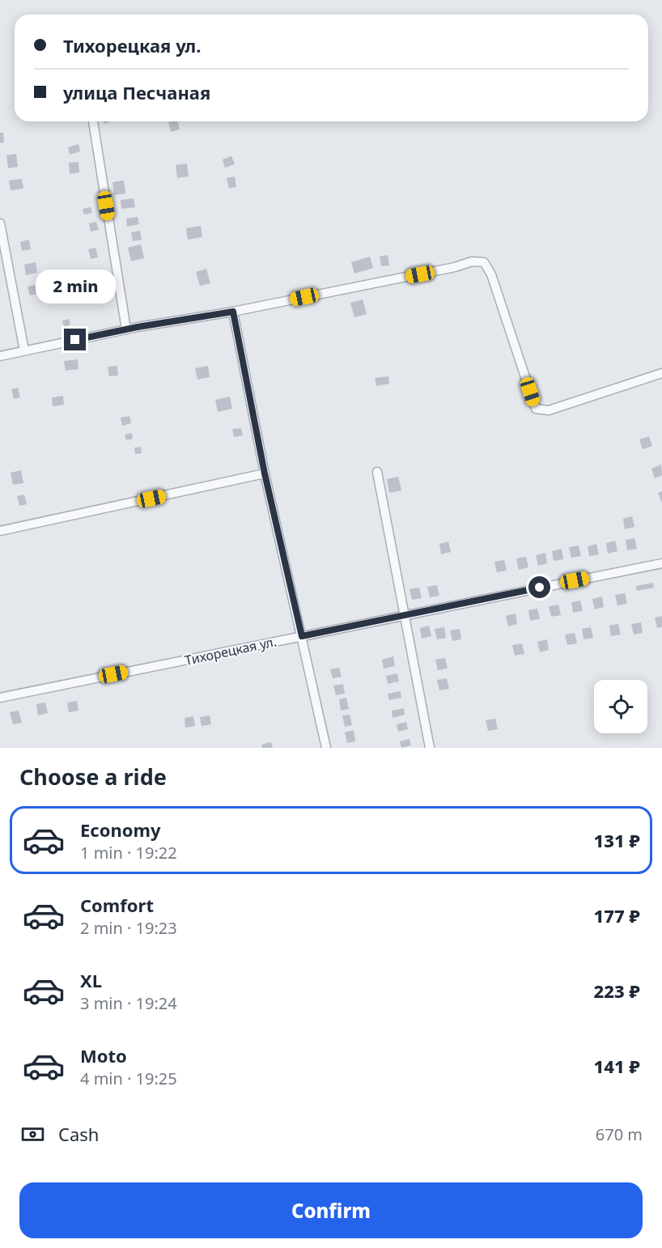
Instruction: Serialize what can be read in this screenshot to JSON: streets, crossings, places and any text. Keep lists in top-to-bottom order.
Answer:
{
  "streets": {
    "street": ["Тихорецкая ул."]
  },
  "page": {
    "banner": ["Тихорецкая ул.", "улица Песчаная"],
    "bubble": "2 min",
    "heading": "Choose a ride",
    "list": [
      {
        "name": "Economy",
        "note": "1 min · 19:22",
        "value": "131 ₽"
      },
      {
        "name": "Comfort",
        "note": "2 min · 19:23",
        "value": "177 ₽"
      },
      {
        "name": "XL",
        "note": "3 min · 19:24",
        "value": "223 ₽"
      },
      {
        "name": "Moto",
        "note": "4 min · 19:25",
        "value": "141 ₽"
      }
    ],
    "pay": ["Cash", "670 m"],
    "buttons": "Confirm"
  }
}
